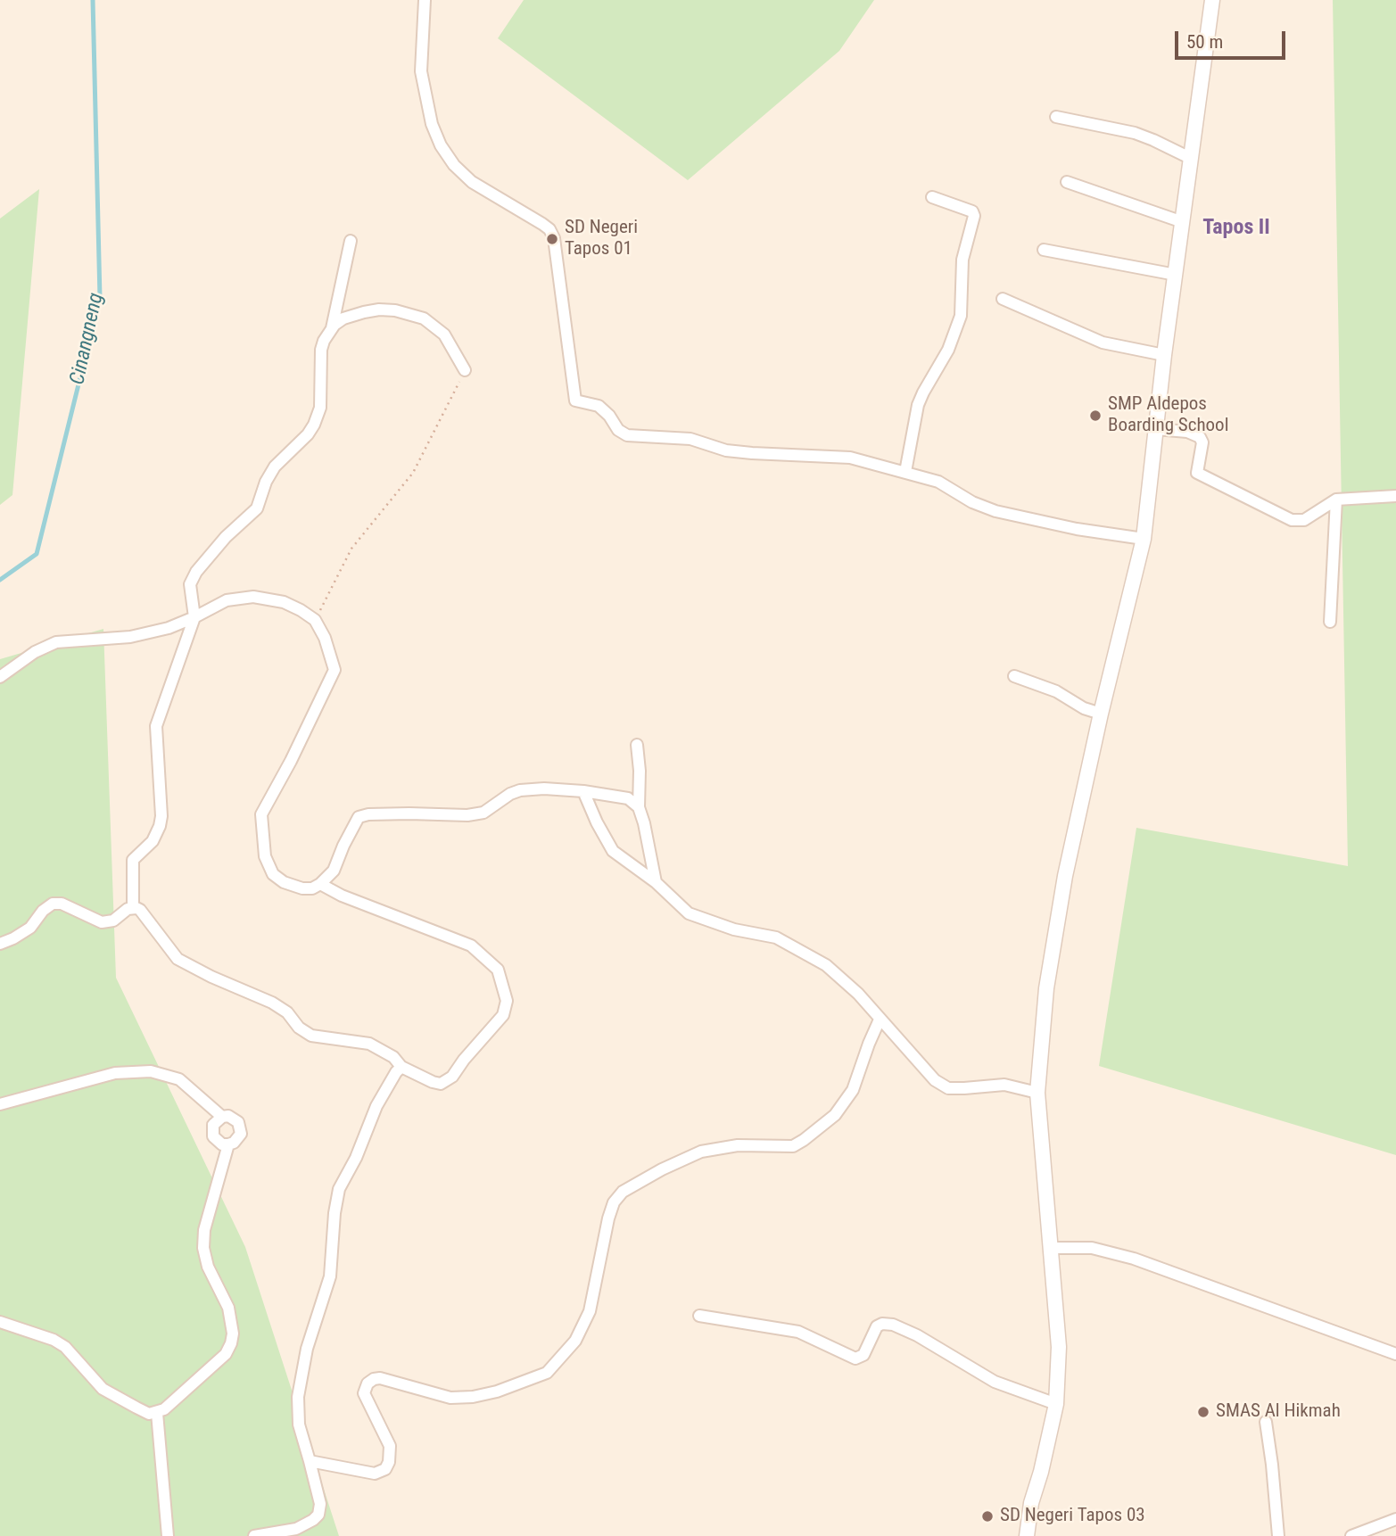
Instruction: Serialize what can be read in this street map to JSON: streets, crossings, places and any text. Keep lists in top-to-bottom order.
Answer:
{
  "districts": ["Tapos II"],
  "water": ["Cinangneng"],
  "places": [
    "SD Negeri Tapos 01",
    "SMP Aldepos Boarding School",
    "SMAS Al Hikmah",
    "SD Negeri Tapos 03"
  ],
  "scale_bar": "50 m"
}
